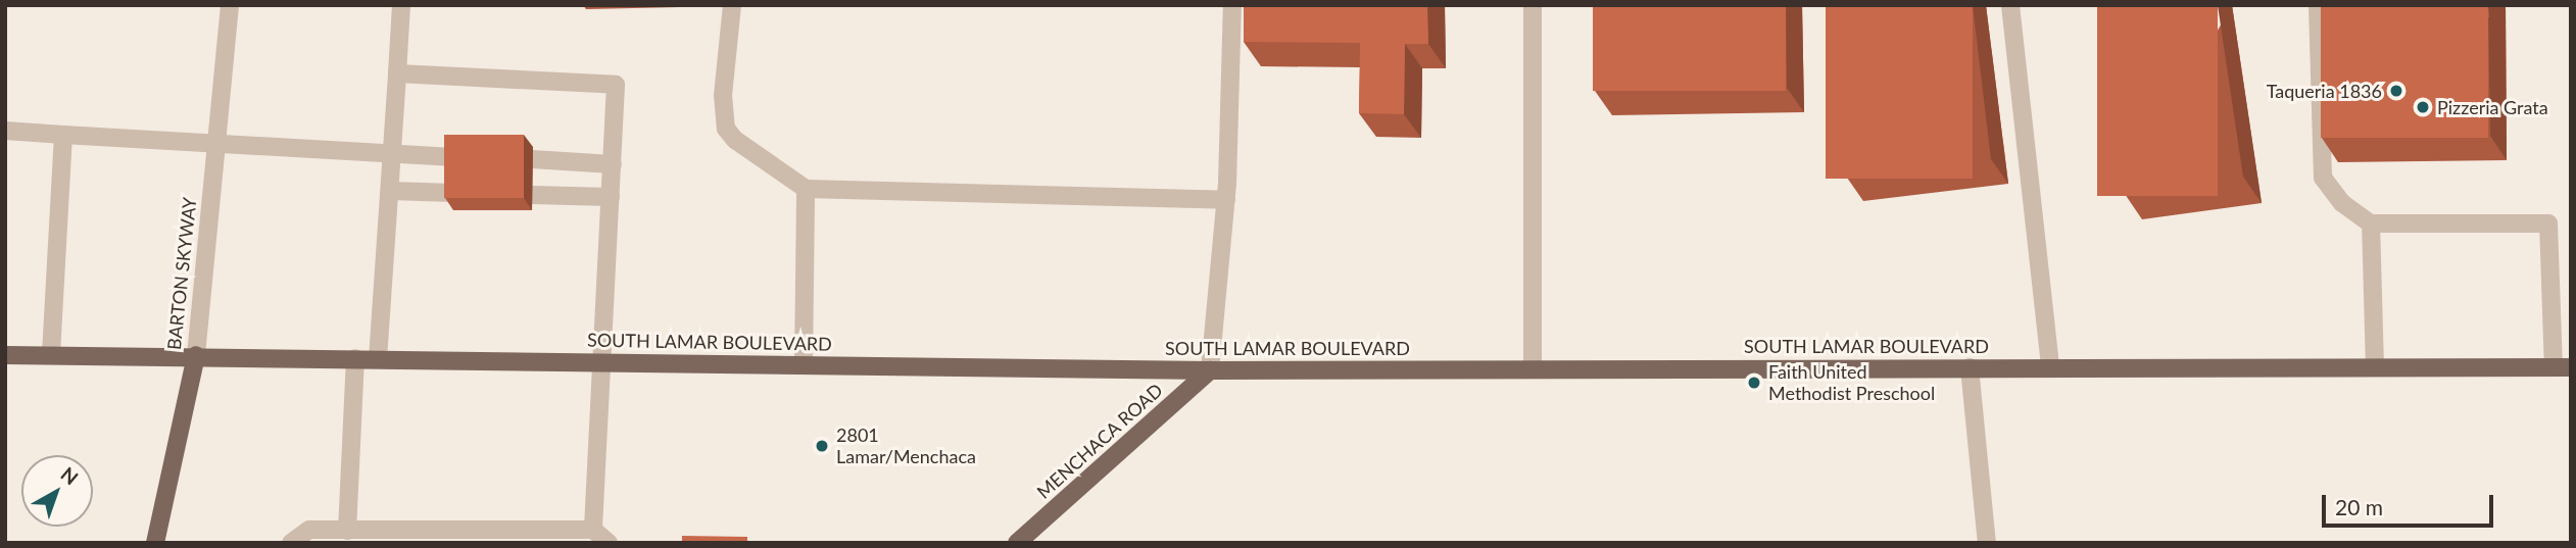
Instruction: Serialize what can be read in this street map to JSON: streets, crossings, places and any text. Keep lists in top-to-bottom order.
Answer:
{
  "streets": {
    "main road": ["BARTON SKYWAY", "SOUTH LAMAR BOULEVARD", "MENCHACA ROAD"]
  },
  "crossings": [
    ["BARTON SKYWAY", "SOUTH LAMAR BOULEVARD"],
    ["SOUTH LAMAR BOULEVARD", "MENCHACA ROAD"]
  ],
  "places": [
    "Taqueria 1836",
    "Pizzeria Grata",
    "Faith United Methodist Preschool",
    "2801 Lamar/Menchaca"
  ],
  "scale_bar": "20 m",
  "north": "top right"
}
